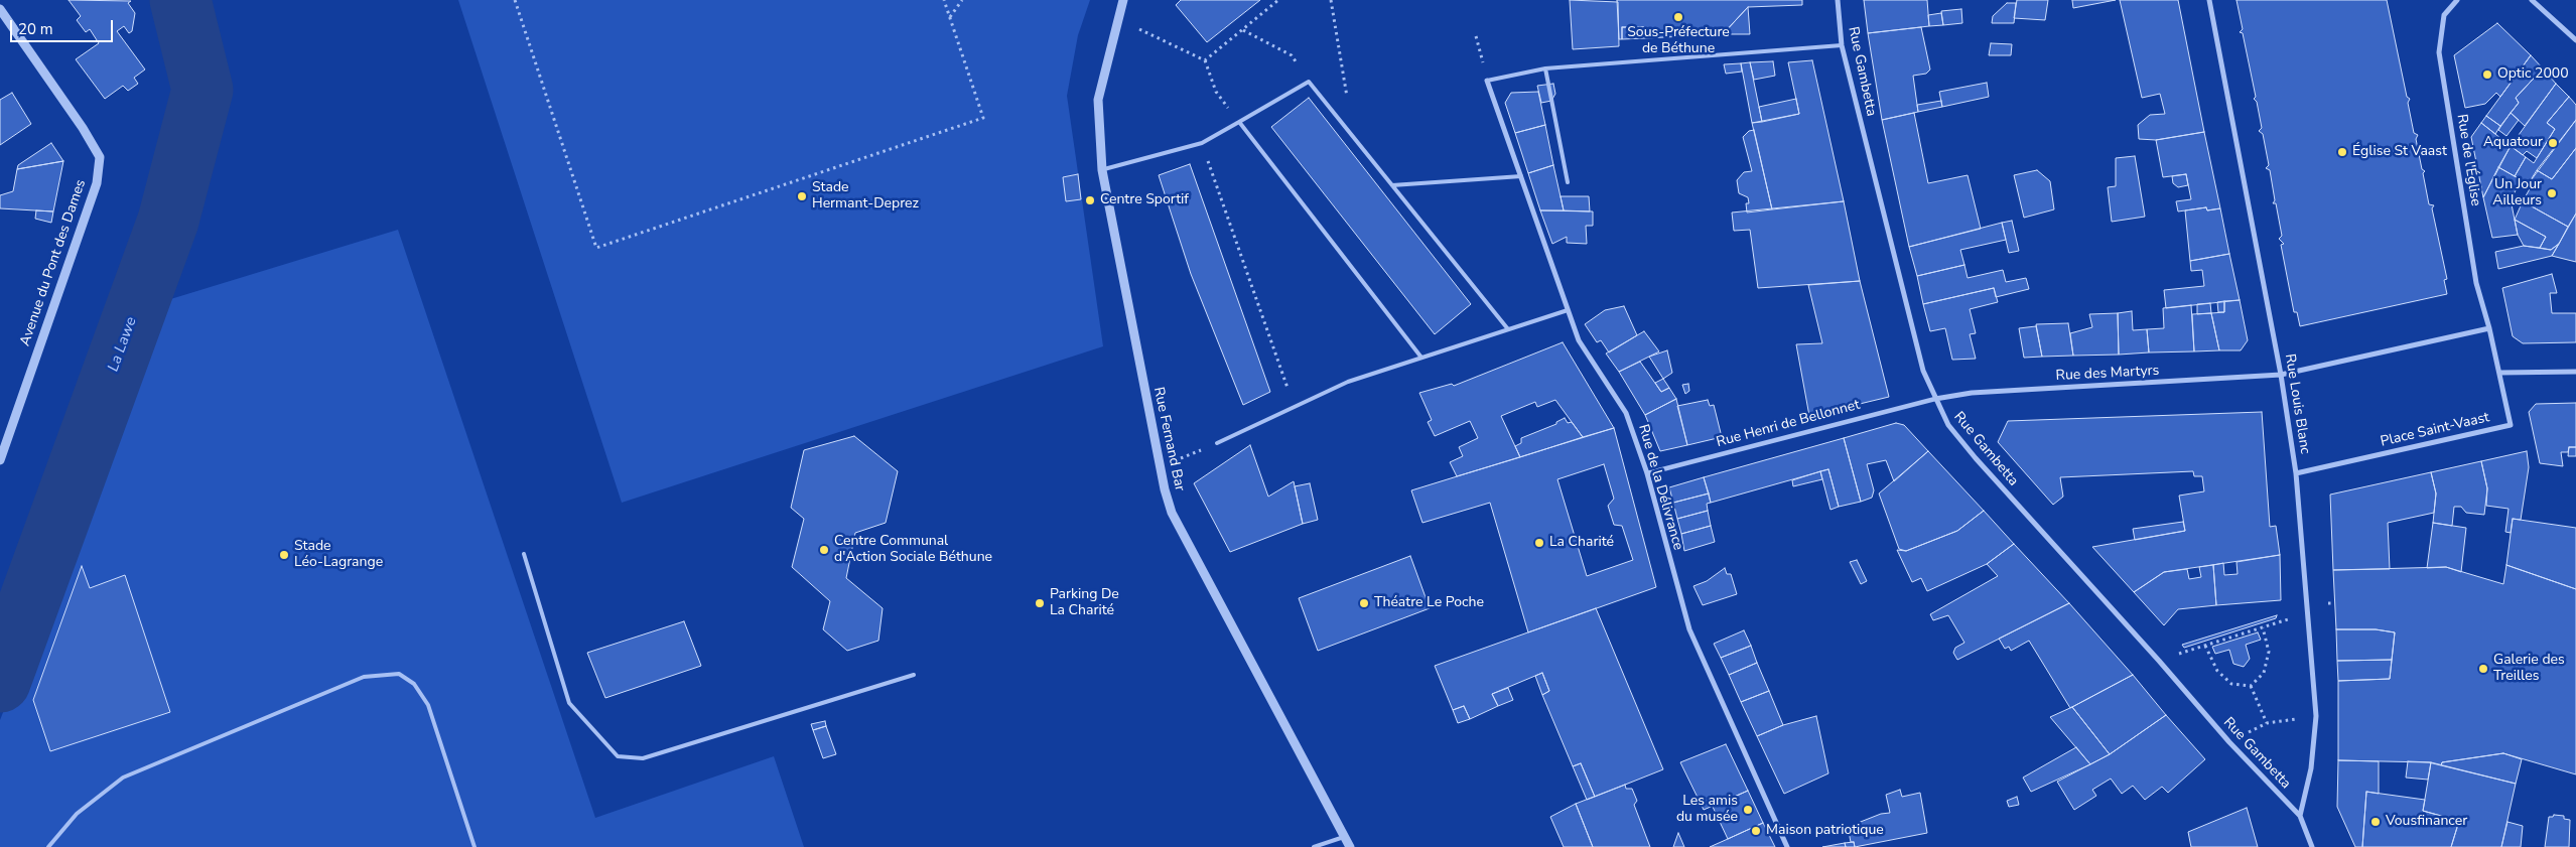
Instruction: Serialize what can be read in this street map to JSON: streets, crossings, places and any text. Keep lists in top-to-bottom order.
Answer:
{
  "streets": {
    "street": [
      "Rue Gambetta",
      "Rue de l'Église",
      "Avenue du Pont des Dames",
      "Rue des Martyrs",
      "Rue Louis Blanc",
      "Rue Henri de Bellonnet",
      "Place Saint-Vaast",
      "Rue Fernand Bar",
      "Rue de la Délivrance"
    ]
  },
  "crossings": [
    ["Rue Gambetta", "Rue des Martyrs"],
    ["Rue Gambetta", "Rue Louis Blanc"],
    ["Rue Gambetta", "Rue Henri de Bellonnet"],
    ["Rue de l'Église", "Place Saint-Vaast"],
    ["Rue des Martyrs", "Rue Louis Blanc"],
    ["Rue des Martyrs", "Rue Henri de Bellonnet"],
    ["Rue Louis Blanc", "Place Saint-Vaast"],
    ["Rue Henri de Bellonnet", "Rue de la Délivrance"]
  ],
  "water": ["La Lawe"],
  "places": [
    "Sous-Préfecture de Béthune",
    "Optic 2000",
    "Aquatour",
    "Église St Vaast",
    "Un Jour Ailleurs",
    "Stade Hermant-Deprez",
    "Centre Sportif",
    "La Charité",
    "Centre Communal d'Action Sociale Béthune",
    "Stade Léo-Lagrange",
    "Parking De La Charité",
    "Théatre Le Poche",
    "Galerie des Treilles",
    "Les amis du musée",
    "Vousfinancer",
    "Maison patriotique"
  ],
  "scale_bar": "20 m"
}
